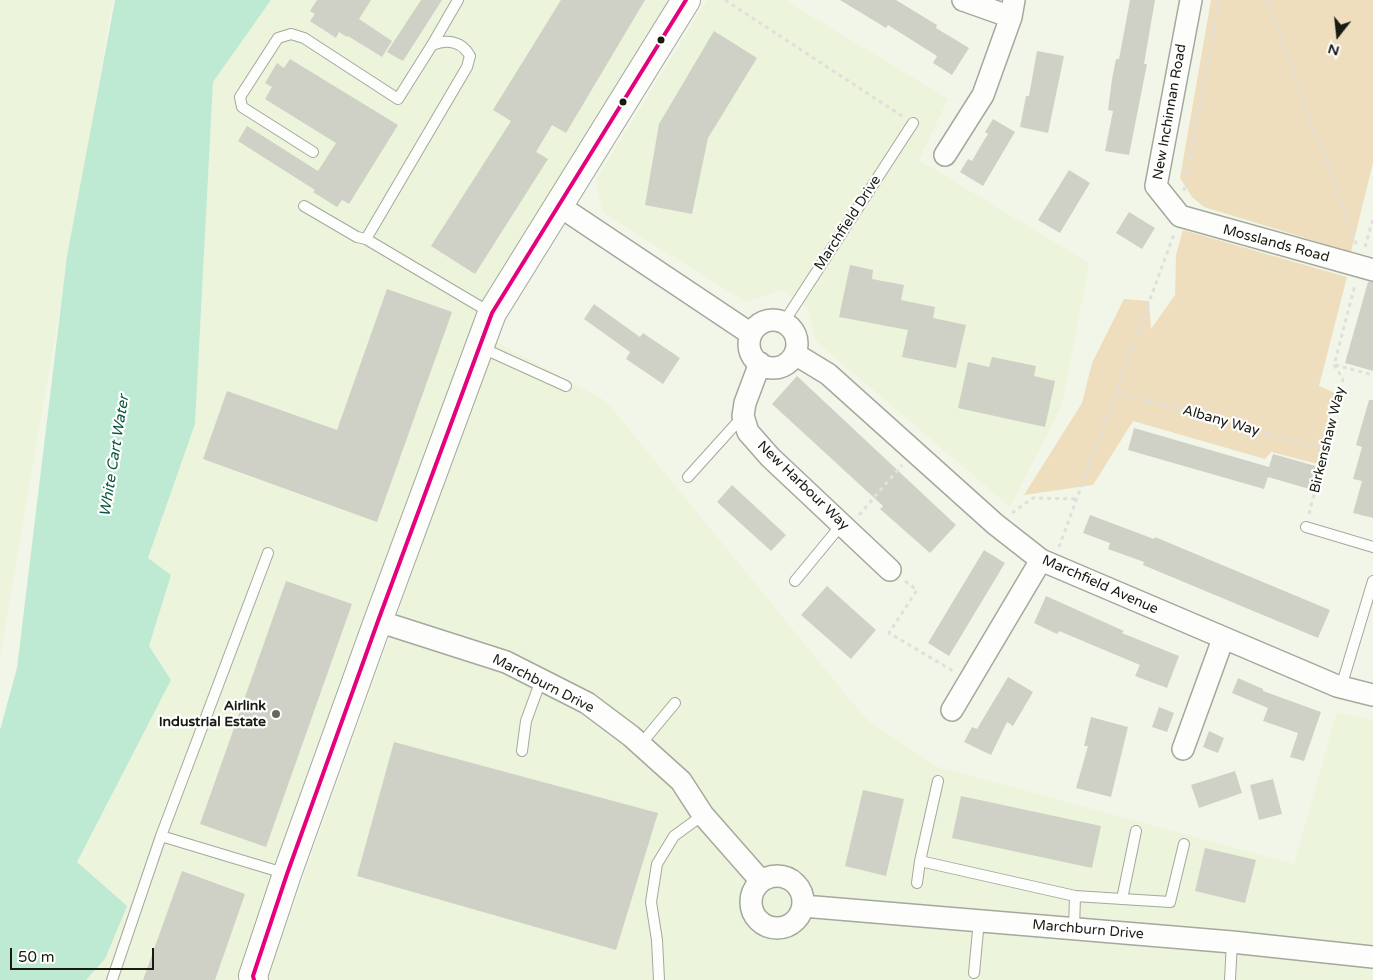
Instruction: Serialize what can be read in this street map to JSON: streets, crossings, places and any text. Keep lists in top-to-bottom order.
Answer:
{
  "streets": {
    "street": [
      "New Inchinnan Road",
      "Mosslands Road",
      "New Harbour Way",
      "Marchfield Avenue",
      "Marchburn Drive"
    ],
    "lane": ["Marchfield Drive"],
    "path": ["Albany Way", "Birkenshaw Way"]
  },
  "crossings": [
    ["New Inchinnan Road", "Mosslands Road"],
    ["Marchfield Drive", "Marchfield Avenue"],
    ["Mosslands Road", "Birkenshaw Way"],
    ["Albany Way", "Birkenshaw Way"]
  ],
  "water": ["White Cart Water"],
  "places": ["Airlink Industrial Estate"],
  "scale_bar": "50 m",
  "north": "bottom"
}
